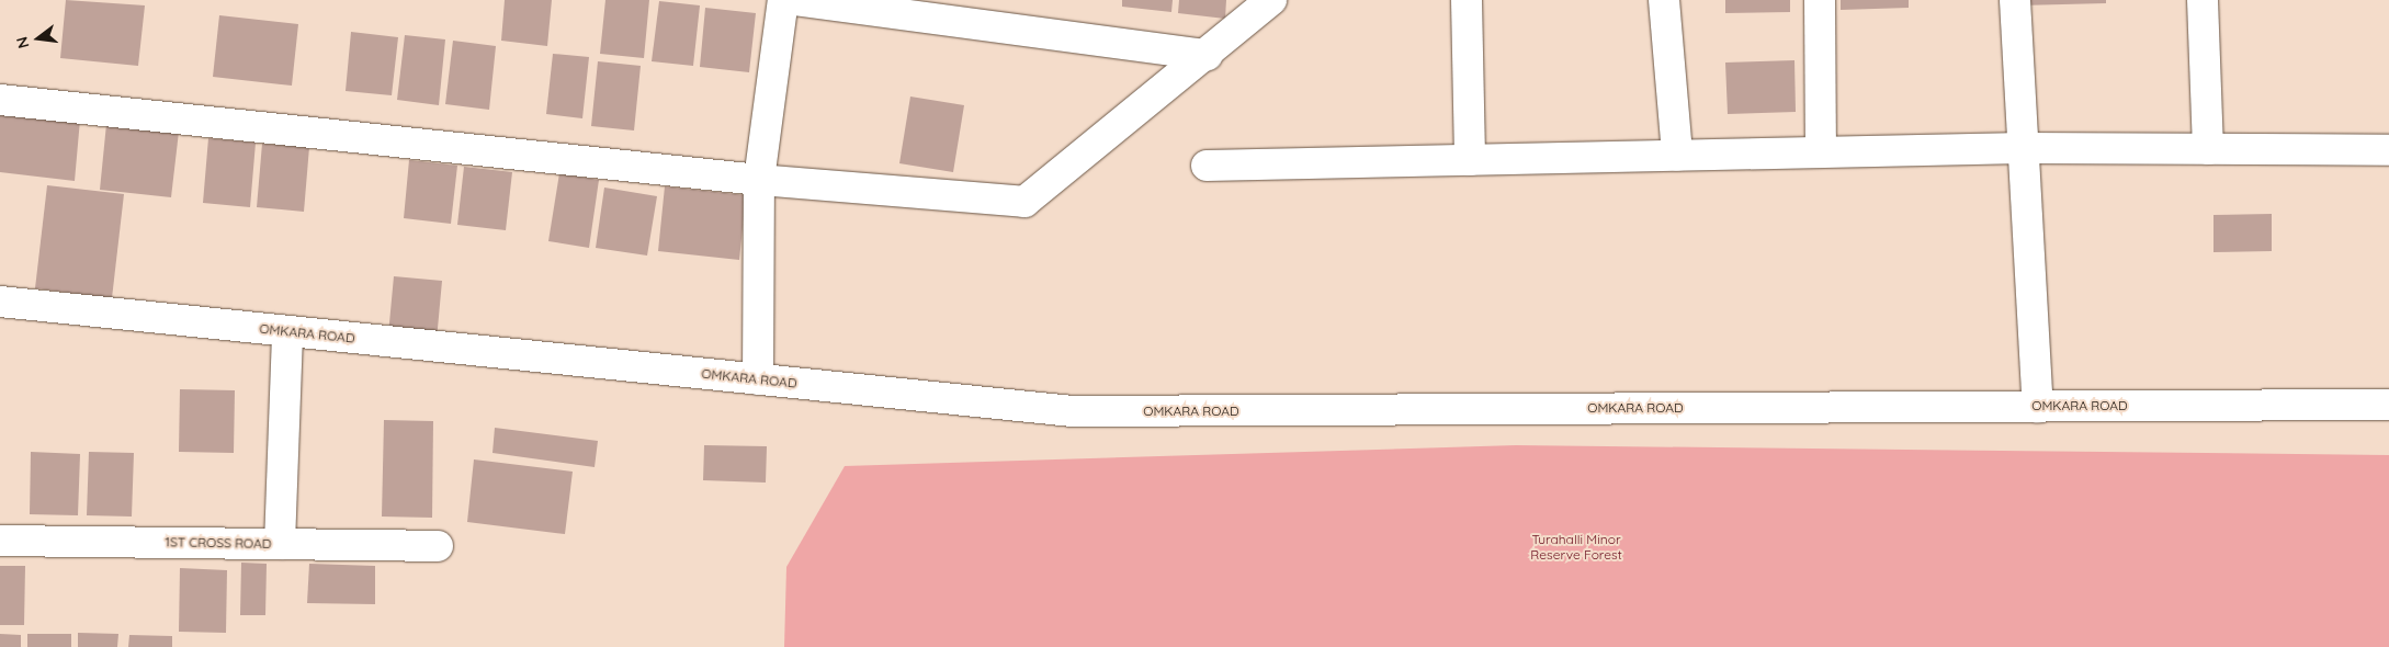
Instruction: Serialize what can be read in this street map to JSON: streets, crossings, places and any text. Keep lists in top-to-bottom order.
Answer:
{
  "streets": {
    "street": ["OMKARA ROAD", "1ST CROSS ROAD"]
  },
  "parks": ["Turahalli Minor Reserve Forest"],
  "north": "left"
}
